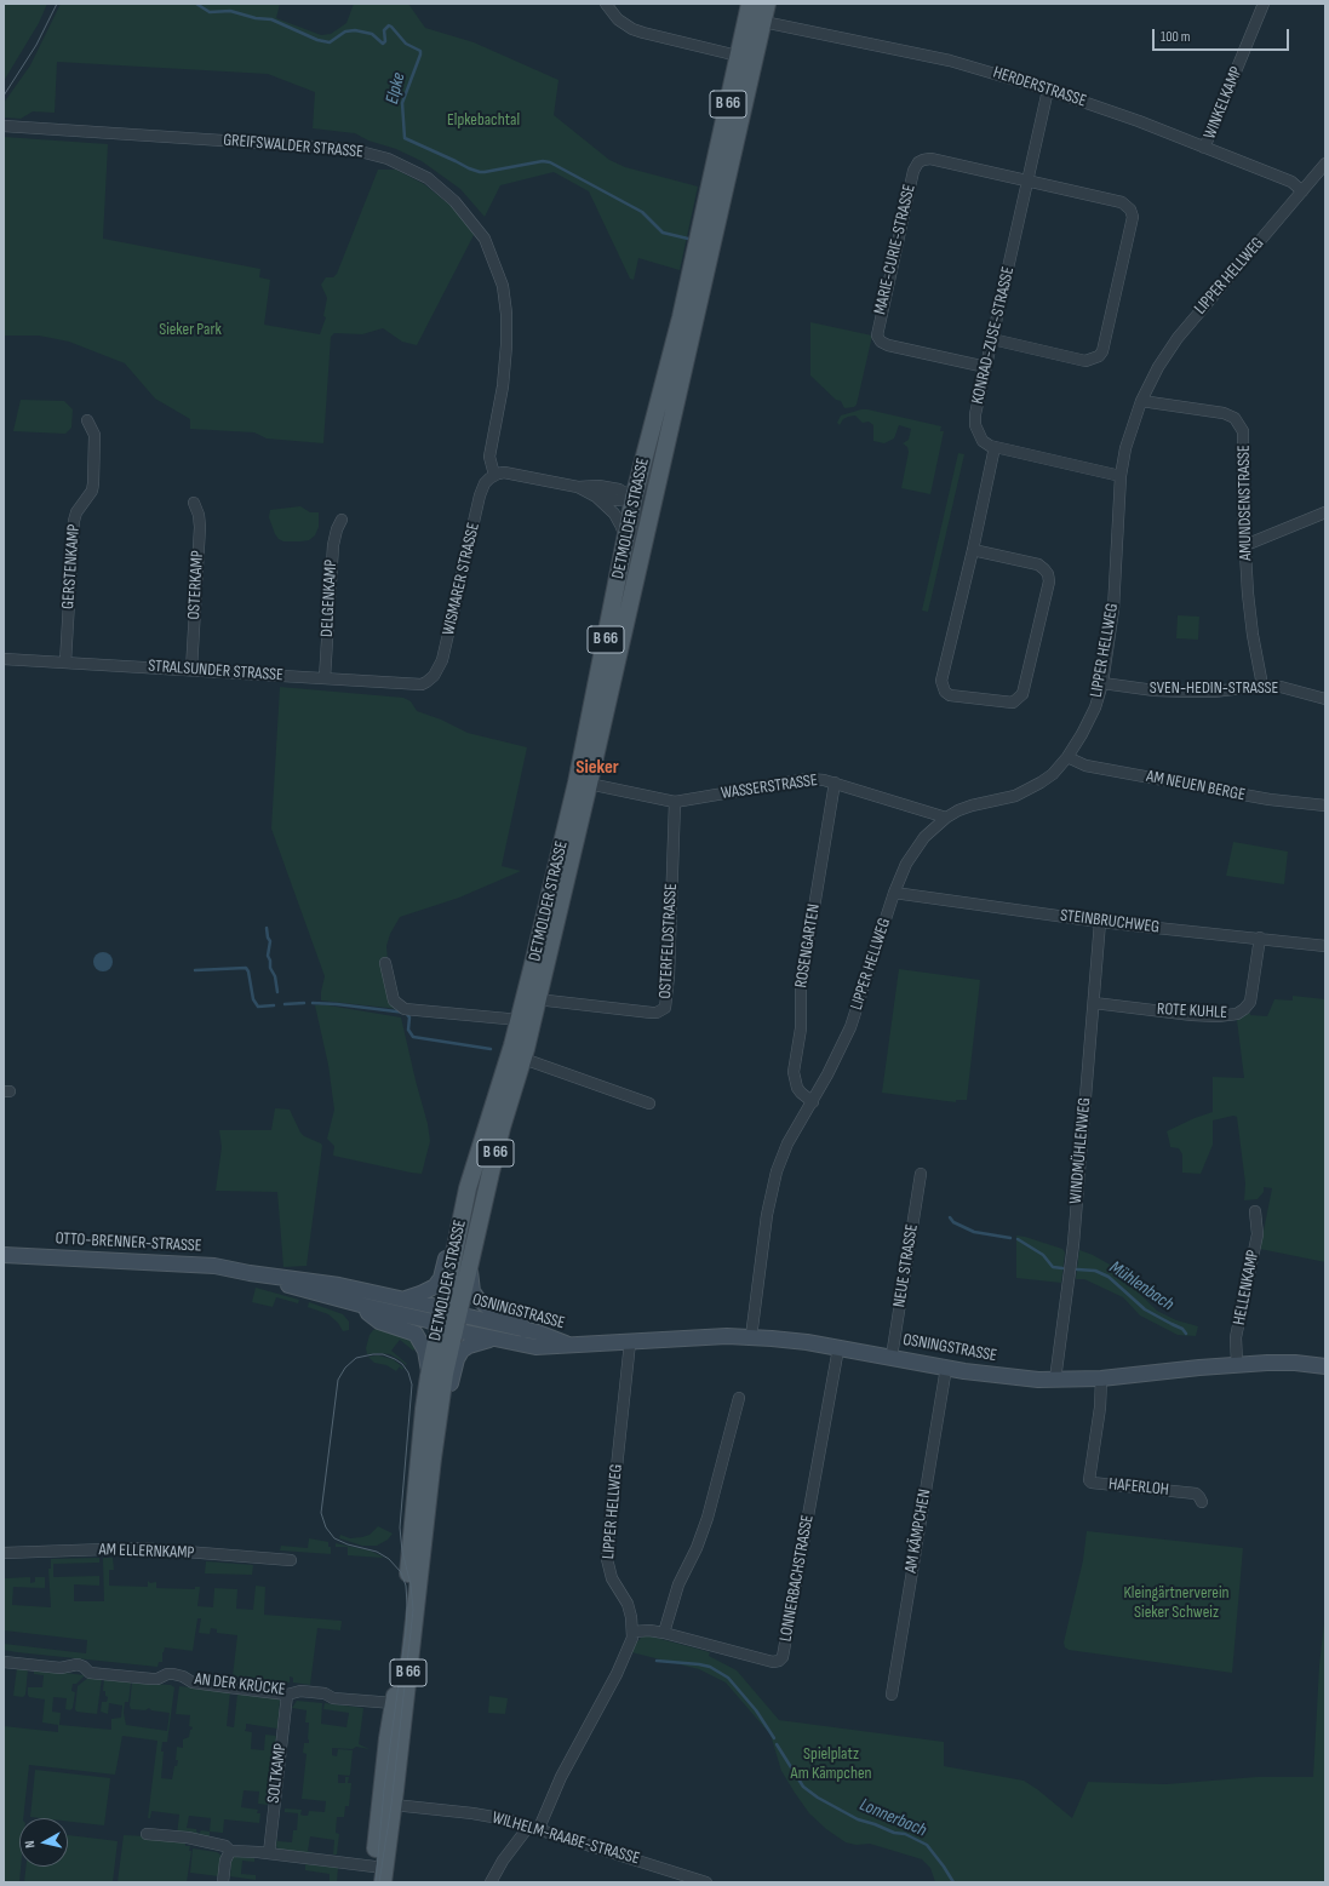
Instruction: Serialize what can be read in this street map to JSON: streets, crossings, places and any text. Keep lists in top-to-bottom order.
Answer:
{
  "streets": {
    "main road": [
      "B 66",
      "DETMOLDER STRASSE",
      "OTTO-BRENNER-STRASSE",
      "OSNINGSTRASSE"
    ],
    "street": [
      "HERDERSTRASSE",
      "WINKELKAMP",
      "GREIFSWALDER STRASSE",
      "MARIE-CURIE-STRASSE",
      "LIPPER HELLWEG",
      "KONRAD-ZUSE-STRASSE",
      "AMUNDSENSTRASSE",
      "GERSTENKAMP",
      "WISMARER STRASSE",
      "OSTERKAMP",
      "DELGENKAMP",
      "STRALSUNDER STRASSE",
      "SVEN-HEDIN-STRASSE",
      "AM NEUEN BERGE",
      "WASSERSTRASSE",
      "STEINBRUCHWEG",
      "OSTERFELDSTRASSE",
      "ROSENGARTEN",
      "ROTE KUHLE",
      "WINDMÜHLENWEG",
      "NEUE STRASSE",
      "HELLENKAMP",
      "HAFERLOH",
      "AM KÄMPCHEN",
      "AM ELLERNKAMP",
      "LONNERBACHSTRASSE",
      "AN DER KRÜCKE",
      "SOLTKAMP",
      "WILHELM-RAABE-STRASSE"
    ]
  },
  "crossings": [
    ["HERDERSTRASSE", "WINKELKAMP"],
    ["HERDERSTRASSE", "LIPPER HELLWEG"],
    ["HERDERSTRASSE", "KONRAD-ZUSE-STRASSE"],
    ["HERDERSTRASSE", "DETMOLDER STRASSE"],
    ["B 66", "DETMOLDER STRASSE"],
    ["B 66", "OTTO-BRENNER-STRASSE"],
    ["GREIFSWALDER STRASSE", "WISMARER STRASSE"],
    ["MARIE-CURIE-STRASSE", "KONRAD-ZUSE-STRASSE"],
    ["LIPPER HELLWEG", "KONRAD-ZUSE-STRASSE"],
    ["LIPPER HELLWEG", "AMUNDSENSTRASSE"],
    ["LIPPER HELLWEG", "SVEN-HEDIN-STRASSE"],
    ["LIPPER HELLWEG", "AM NEUEN BERGE"],
    ["LIPPER HELLWEG", "WASSERSTRASSE"],
    ["LIPPER HELLWEG", "STEINBRUCHWEG"],
    ["LIPPER HELLWEG", "ROSENGARTEN"],
    ["LIPPER HELLWEG", "OSNINGSTRASSE"],
    ["LIPPER HELLWEG", "LONNERBACHSTRASSE"],
    ["AMUNDSENSTRASSE", "SVEN-HEDIN-STRASSE"],
    ["DETMOLDER STRASSE", "WASSERSTRASSE"],
    ["DETMOLDER STRASSE", "OSTERFELDSTRASSE"],
    ["DETMOLDER STRASSE", "OTTO-BRENNER-STRASSE"],
    ["DETMOLDER STRASSE", "OSNINGSTRASSE"],
    ["DETMOLDER STRASSE", "AN DER KRÜCKE"],
    ["DETMOLDER STRASSE", "WILHELM-RAABE-STRASSE"],
    ["GERSTENKAMP", "STRALSUNDER STRASSE"],
    ["WISMARER STRASSE", "STRALSUNDER STRASSE"],
    ["OSTERKAMP", "STRALSUNDER STRASSE"],
    ["DELGENKAMP", "STRALSUNDER STRASSE"],
    ["WASSERSTRASSE", "OSTERFELDSTRASSE"],
    ["WASSERSTRASSE", "ROSENGARTEN"],
    ["STEINBRUCHWEG", "ROTE KUHLE"],
    ["STEINBRUCHWEG", "WINDMÜHLENWEG"],
    ["ROTE KUHLE", "WINDMÜHLENWEG"],
    ["WINDMÜHLENWEG", "OSNINGSTRASSE"],
    ["OTTO-BRENNER-STRASSE", "OSNINGSTRASSE"],
    ["NEUE STRASSE", "OSNINGSTRASSE"],
    ["HELLENKAMP", "OSNINGSTRASSE"],
    ["OSNINGSTRASSE", "HAFERLOH"],
    ["OSNINGSTRASSE", "AM KÄMPCHEN"],
    ["OSNINGSTRASSE", "LONNERBACHSTRASSE"],
    ["AN DER KRÜCKE", "SOLTKAMP"]
  ],
  "districts": ["Sieker"],
  "water": ["Elpke", "Mühlenbach", "Lonnerbach"],
  "parks": [
    "Elpkebachtal",
    "Sieker Park",
    "Kleingärtnerverein Sieker Schweiz",
    "Spielplatz Am Kämpchen"
  ],
  "scale_bar": "100 m",
  "north": "left"
}
